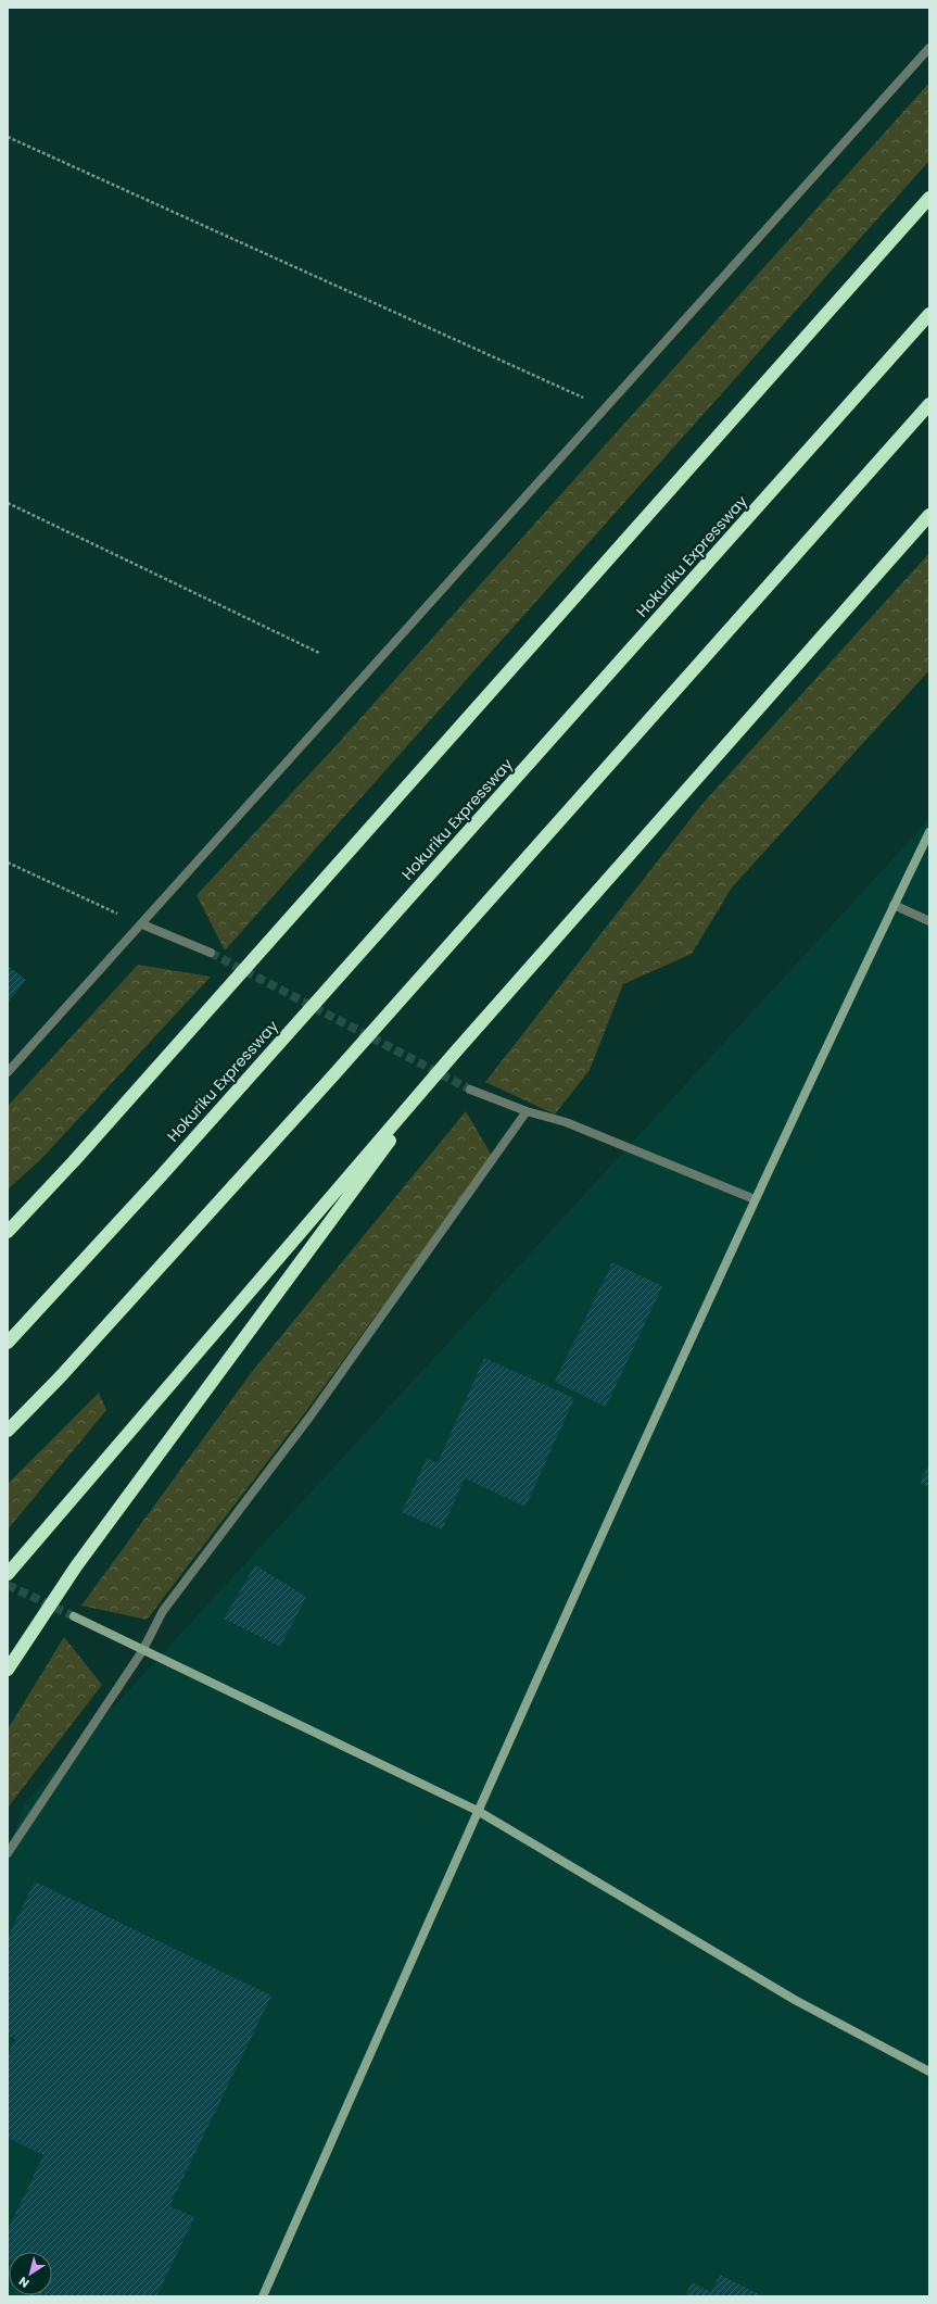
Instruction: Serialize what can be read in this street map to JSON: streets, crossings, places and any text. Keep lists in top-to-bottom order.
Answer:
{
  "streets": {
    "highway": ["Hokuriku Expressway"]
  },
  "north": "bottom left"
}
